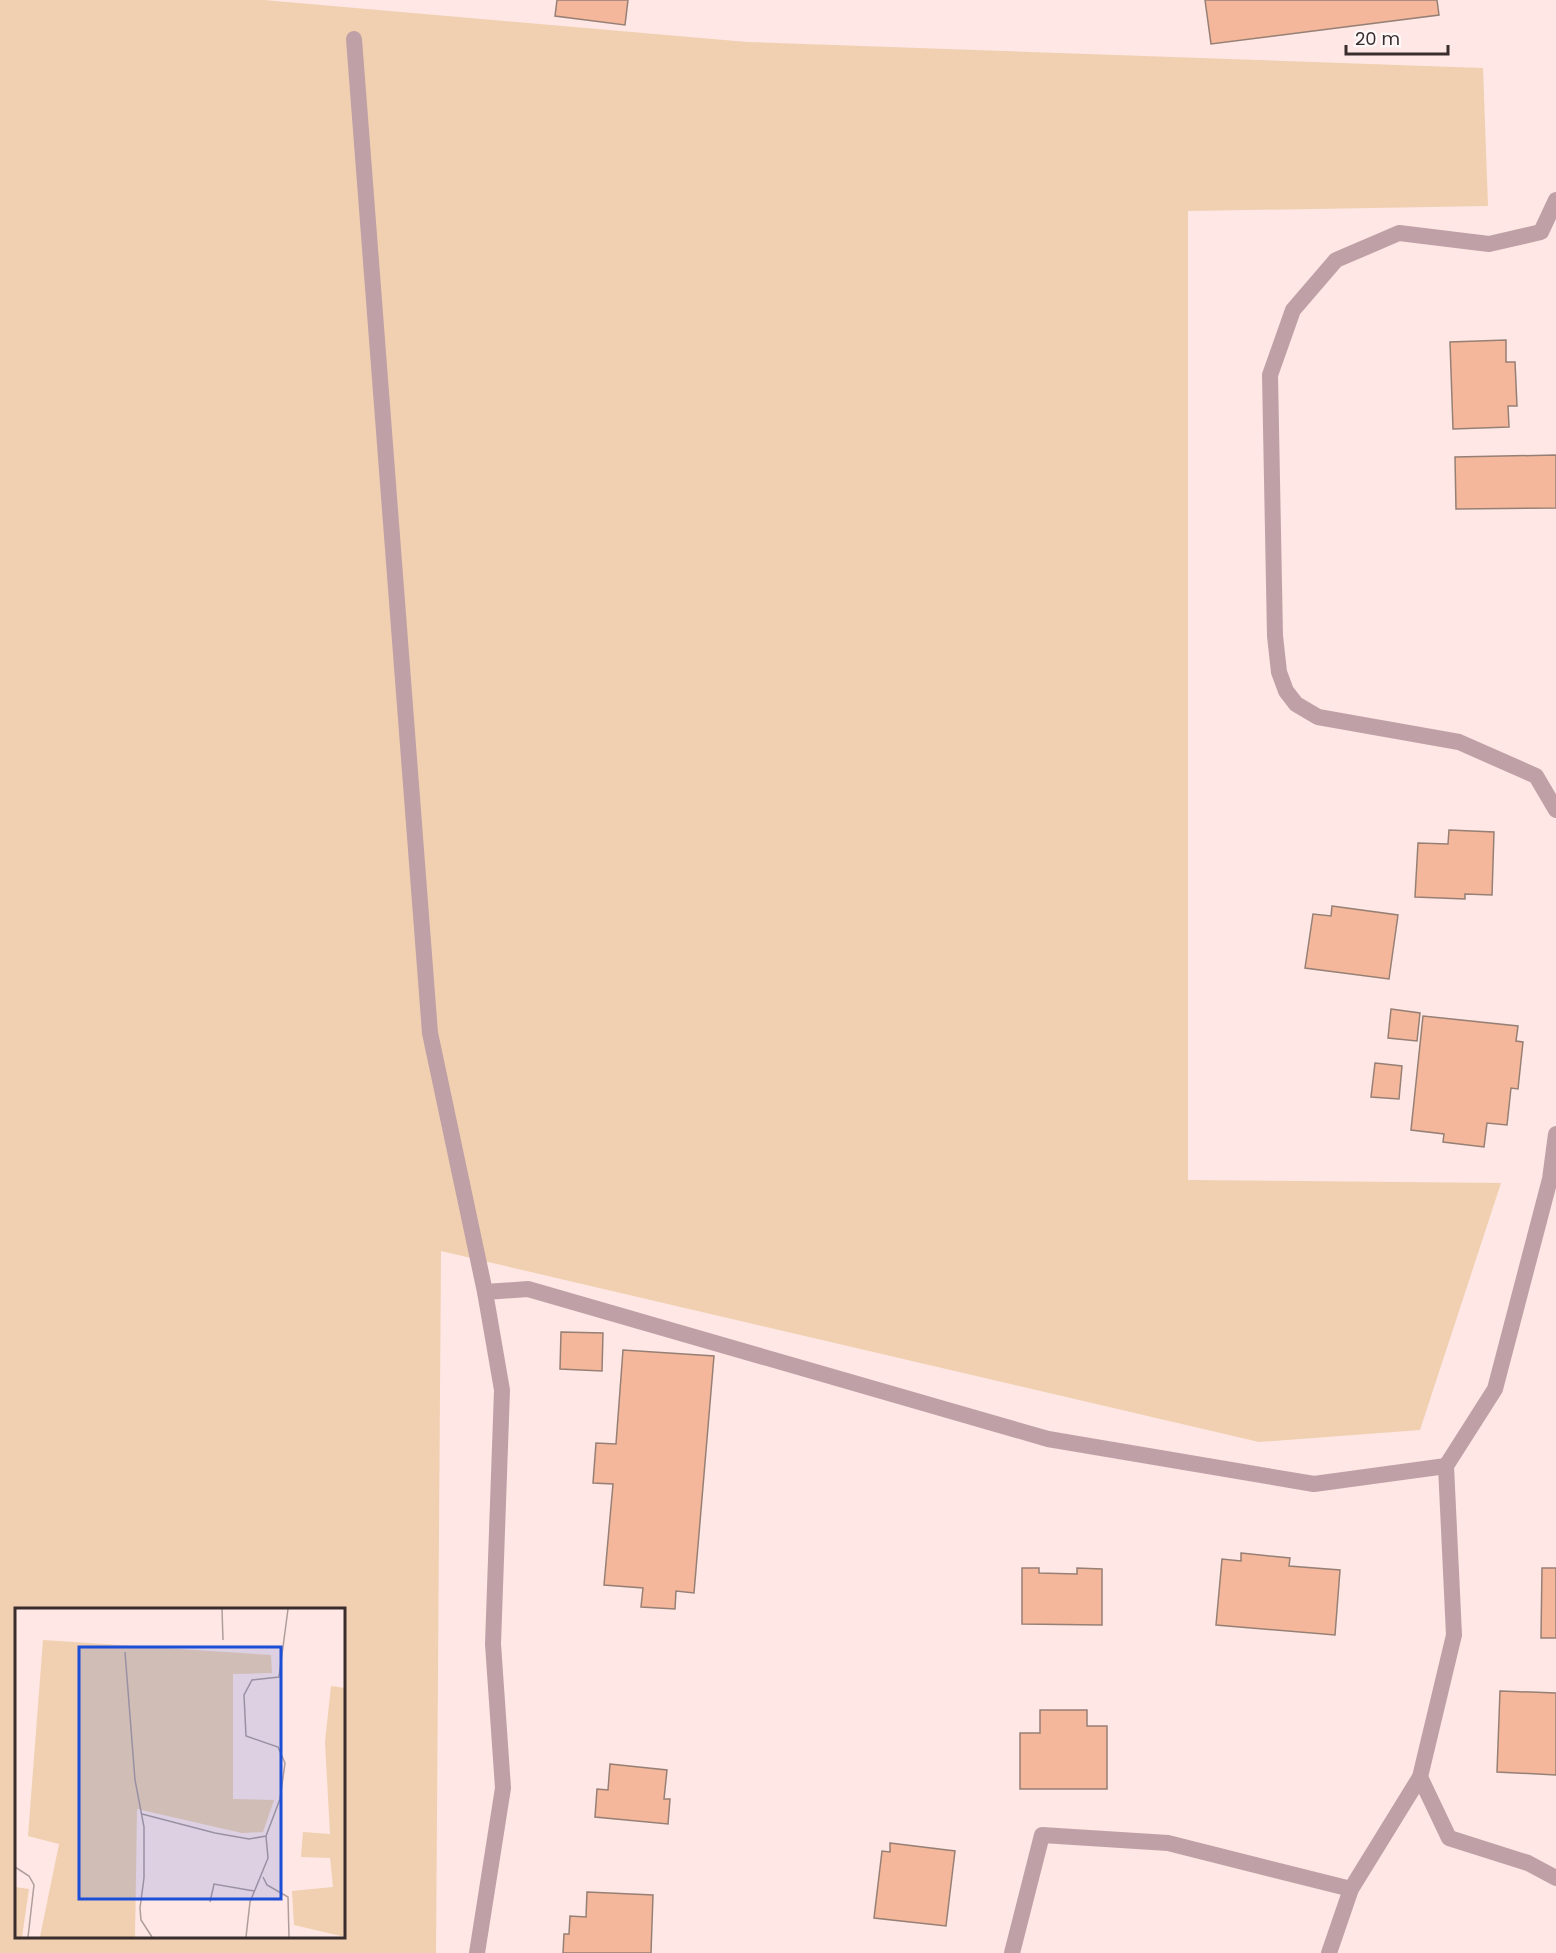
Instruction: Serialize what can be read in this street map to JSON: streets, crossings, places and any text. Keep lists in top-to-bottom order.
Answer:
{
  "scale_bar": "20 m"
}
